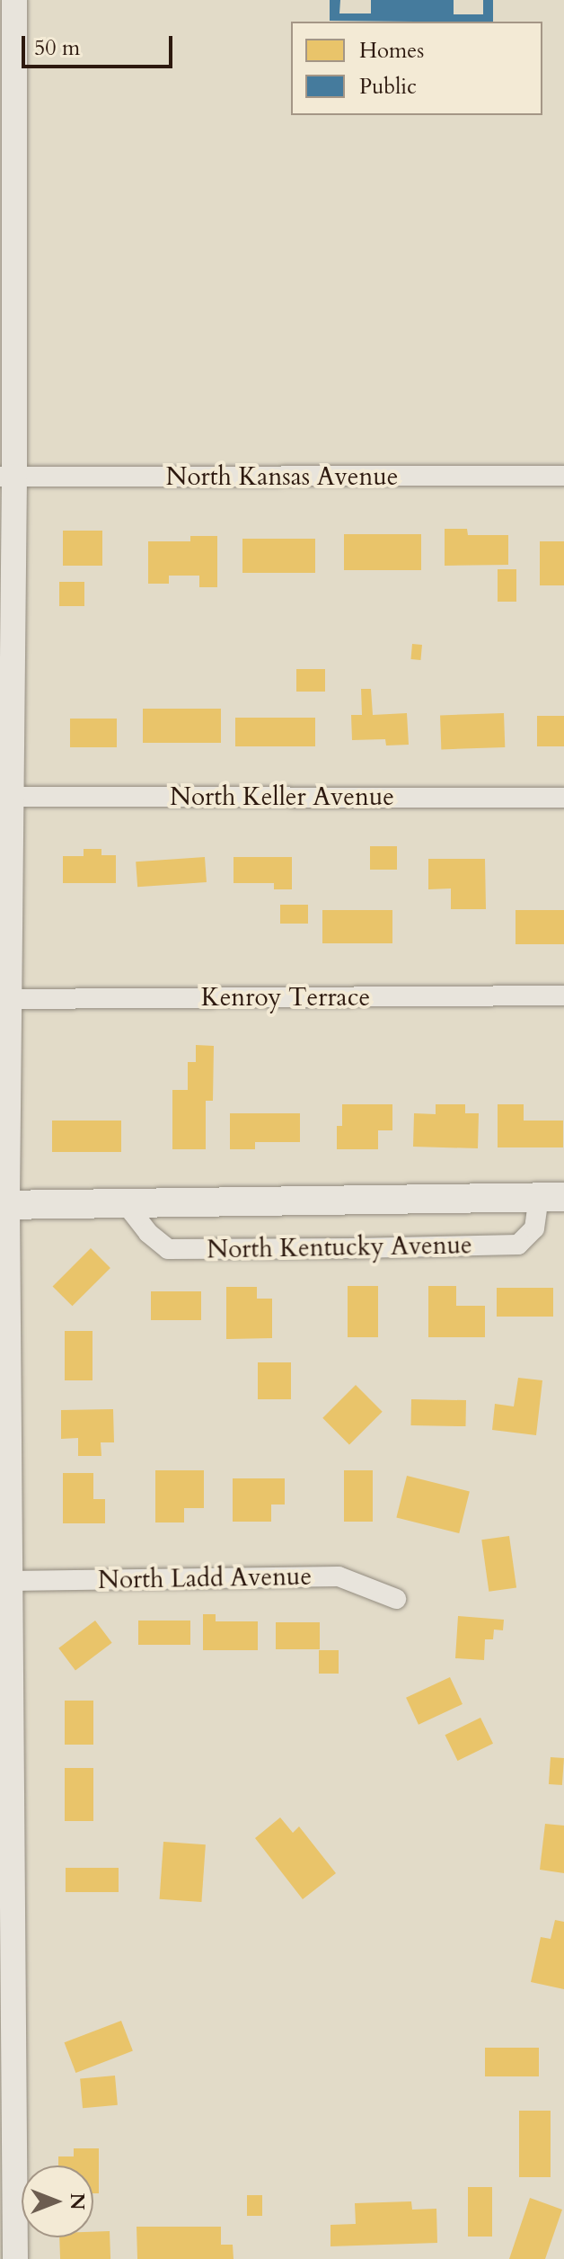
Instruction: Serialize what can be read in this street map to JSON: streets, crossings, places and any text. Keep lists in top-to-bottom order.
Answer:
{
  "streets": {
    "main road": ["North Kentucky Avenue"],
    "street": [
      "North Kansas Avenue",
      "North Keller Avenue",
      "Kenroy Terrace",
      "North Ladd Avenue"
    ]
  },
  "legend": ["Homes", "Public"],
  "scale_bar": "50 m",
  "north": "right"
}
